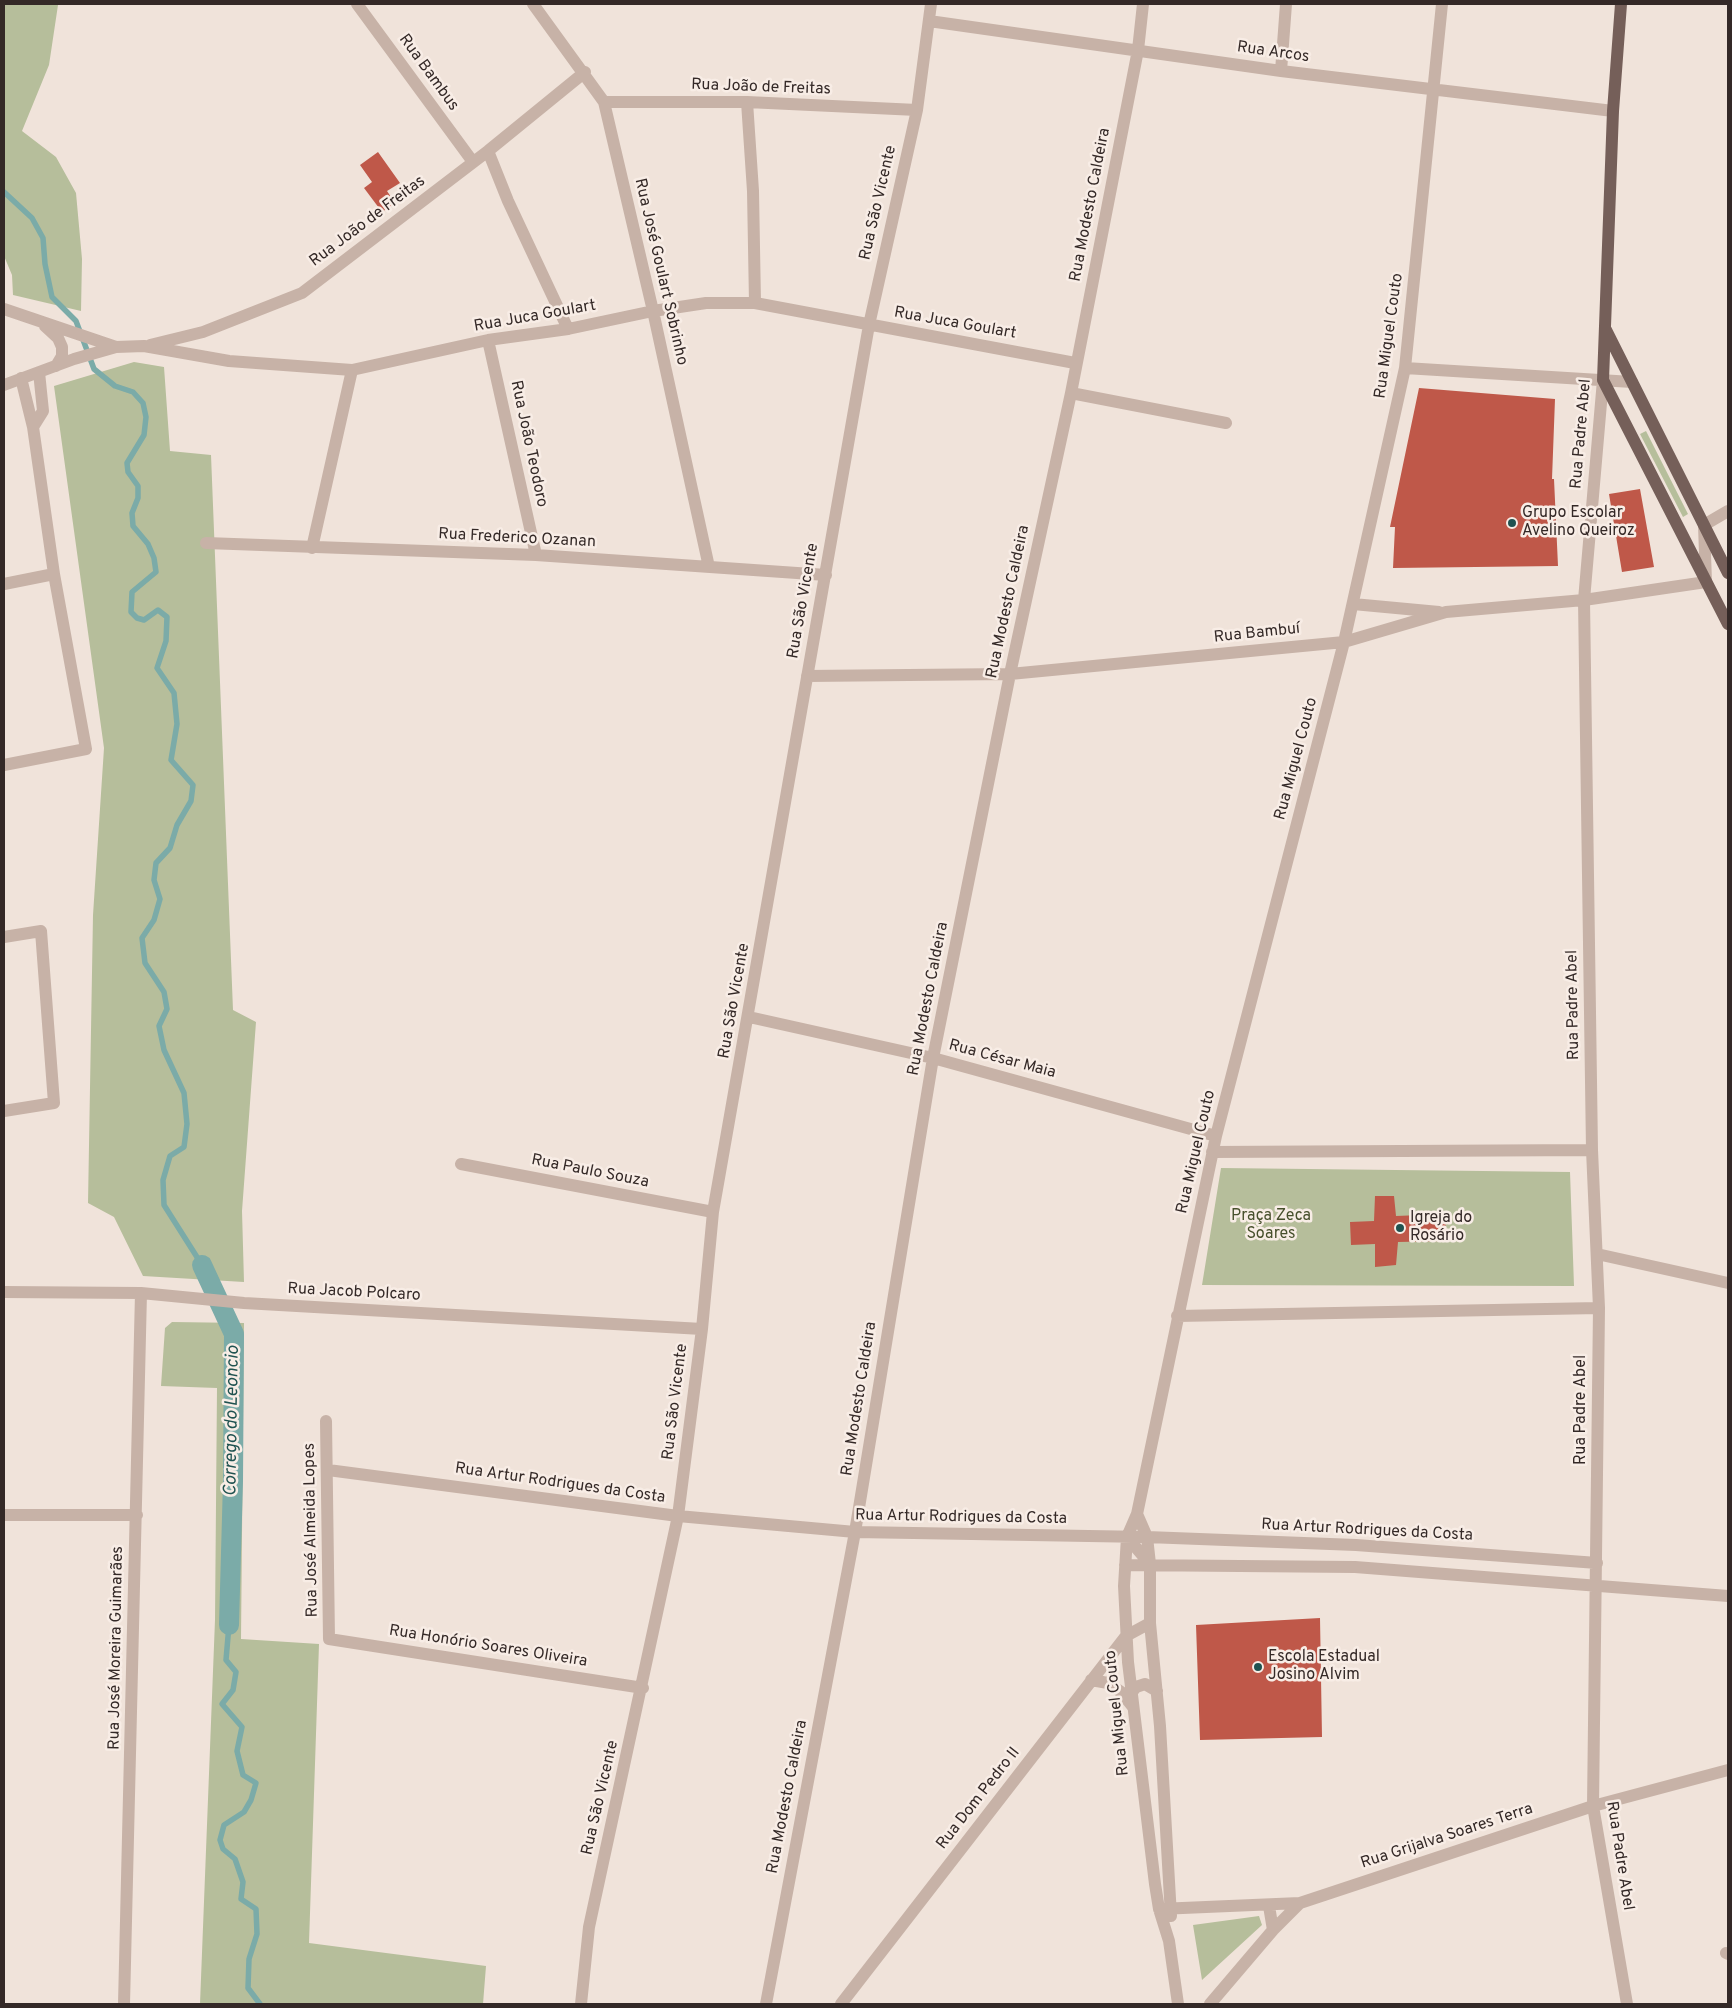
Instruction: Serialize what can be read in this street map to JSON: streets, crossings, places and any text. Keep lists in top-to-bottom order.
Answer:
{
  "streets": {
    "main road": ["Rua Padre Abel"],
    "street": [
      "Rua Arcos",
      "Rua Bambus",
      "Rua João de Freitas",
      "Rua São Vicente",
      "Rua Modesto Caldeira",
      "Rua José Goulart Sobrinho",
      "Rua Juca Goulart",
      "Rua Miguel Couto",
      "Rua João Teodoro",
      "Rua Frederico Ozanan",
      "Rua Bambuí",
      "Rua César Maia",
      "Rua Paulo Souza",
      "Rua Jacob Polcaro",
      "Rua Artur Rodrigues da Costa",
      "Rua José Almeida Lopes",
      "Rua Honório Soares Oliveira",
      "Rua José Moreira Guimarães",
      "Rua Dom Pedro II",
      "Rua Grijalva Soares Terra"
    ]
  },
  "crossings": [
    ["Rua Arcos", "Rua São Vicente"],
    ["Rua Arcos", "Rua Modesto Caldeira"],
    ["Rua Arcos", "Rua Miguel Couto"],
    ["Rua Arcos", "Rua Padre Abel"],
    ["Rua Bambus", "Rua João de Freitas"],
    ["Rua João de Freitas", "Rua São Vicente"],
    ["Rua João de Freitas", "Rua José Goulart Sobrinho"],
    ["Rua João de Freitas", "Rua Juca Goulart"],
    ["Rua São Vicente", "Rua Juca Goulart"],
    ["Rua São Vicente", "Rua Frederico Ozanan"],
    ["Rua São Vicente", "Rua Bambuí"],
    ["Rua São Vicente", "Rua César Maia"],
    ["Rua São Vicente", "Rua Paulo Souza"],
    ["Rua São Vicente", "Rua Jacob Polcaro"],
    ["Rua São Vicente", "Rua Artur Rodrigues da Costa"],
    ["Rua São Vicente", "Rua Honório Soares Oliveira"],
    ["Rua Modesto Caldeira", "Rua Juca Goulart"],
    ["Rua Modesto Caldeira", "Rua Bambuí"],
    ["Rua Modesto Caldeira", "Rua César Maia"],
    ["Rua Modesto Caldeira", "Rua Artur Rodrigues da Costa"],
    ["Rua José Goulart Sobrinho", "Rua Juca Goulart"],
    ["Rua José Goulart Sobrinho", "Rua Frederico Ozanan"],
    ["Rua Juca Goulart", "Rua João Teodoro"],
    ["Rua Miguel Couto", "Rua Bambuí"],
    ["Rua Miguel Couto", "Rua César Maia"],
    ["Rua Miguel Couto", "Rua Artur Rodrigues da Costa"],
    ["Rua Miguel Couto", "Rua Dom Pedro II"],
    ["Rua Miguel Couto", "Rua Grijalva Soares Terra"],
    ["Rua Padre Abel", "Rua Bambuí"],
    ["Rua Padre Abel", "Rua Artur Rodrigues da Costa"],
    ["Rua Padre Abel", "Rua Grijalva Soares Terra"],
    ["Rua João Teodoro", "Rua Frederico Ozanan"],
    ["Rua Jacob Polcaro", "Rua José Moreira Guimarães"],
    ["Rua Artur Rodrigues da Costa", "Rua José Almeida Lopes"],
    ["Rua José Almeida Lopes", "Rua Honório Soares Oliveira"]
  ],
  "water": ["Corrego do Leoncio"],
  "parks": ["Praça Zeca Soares"],
  "places": ["Grupo Escolar Avelino Queiroz", "Igreja do Rosário", "Escola Estadual Josino Alvim"]
}
